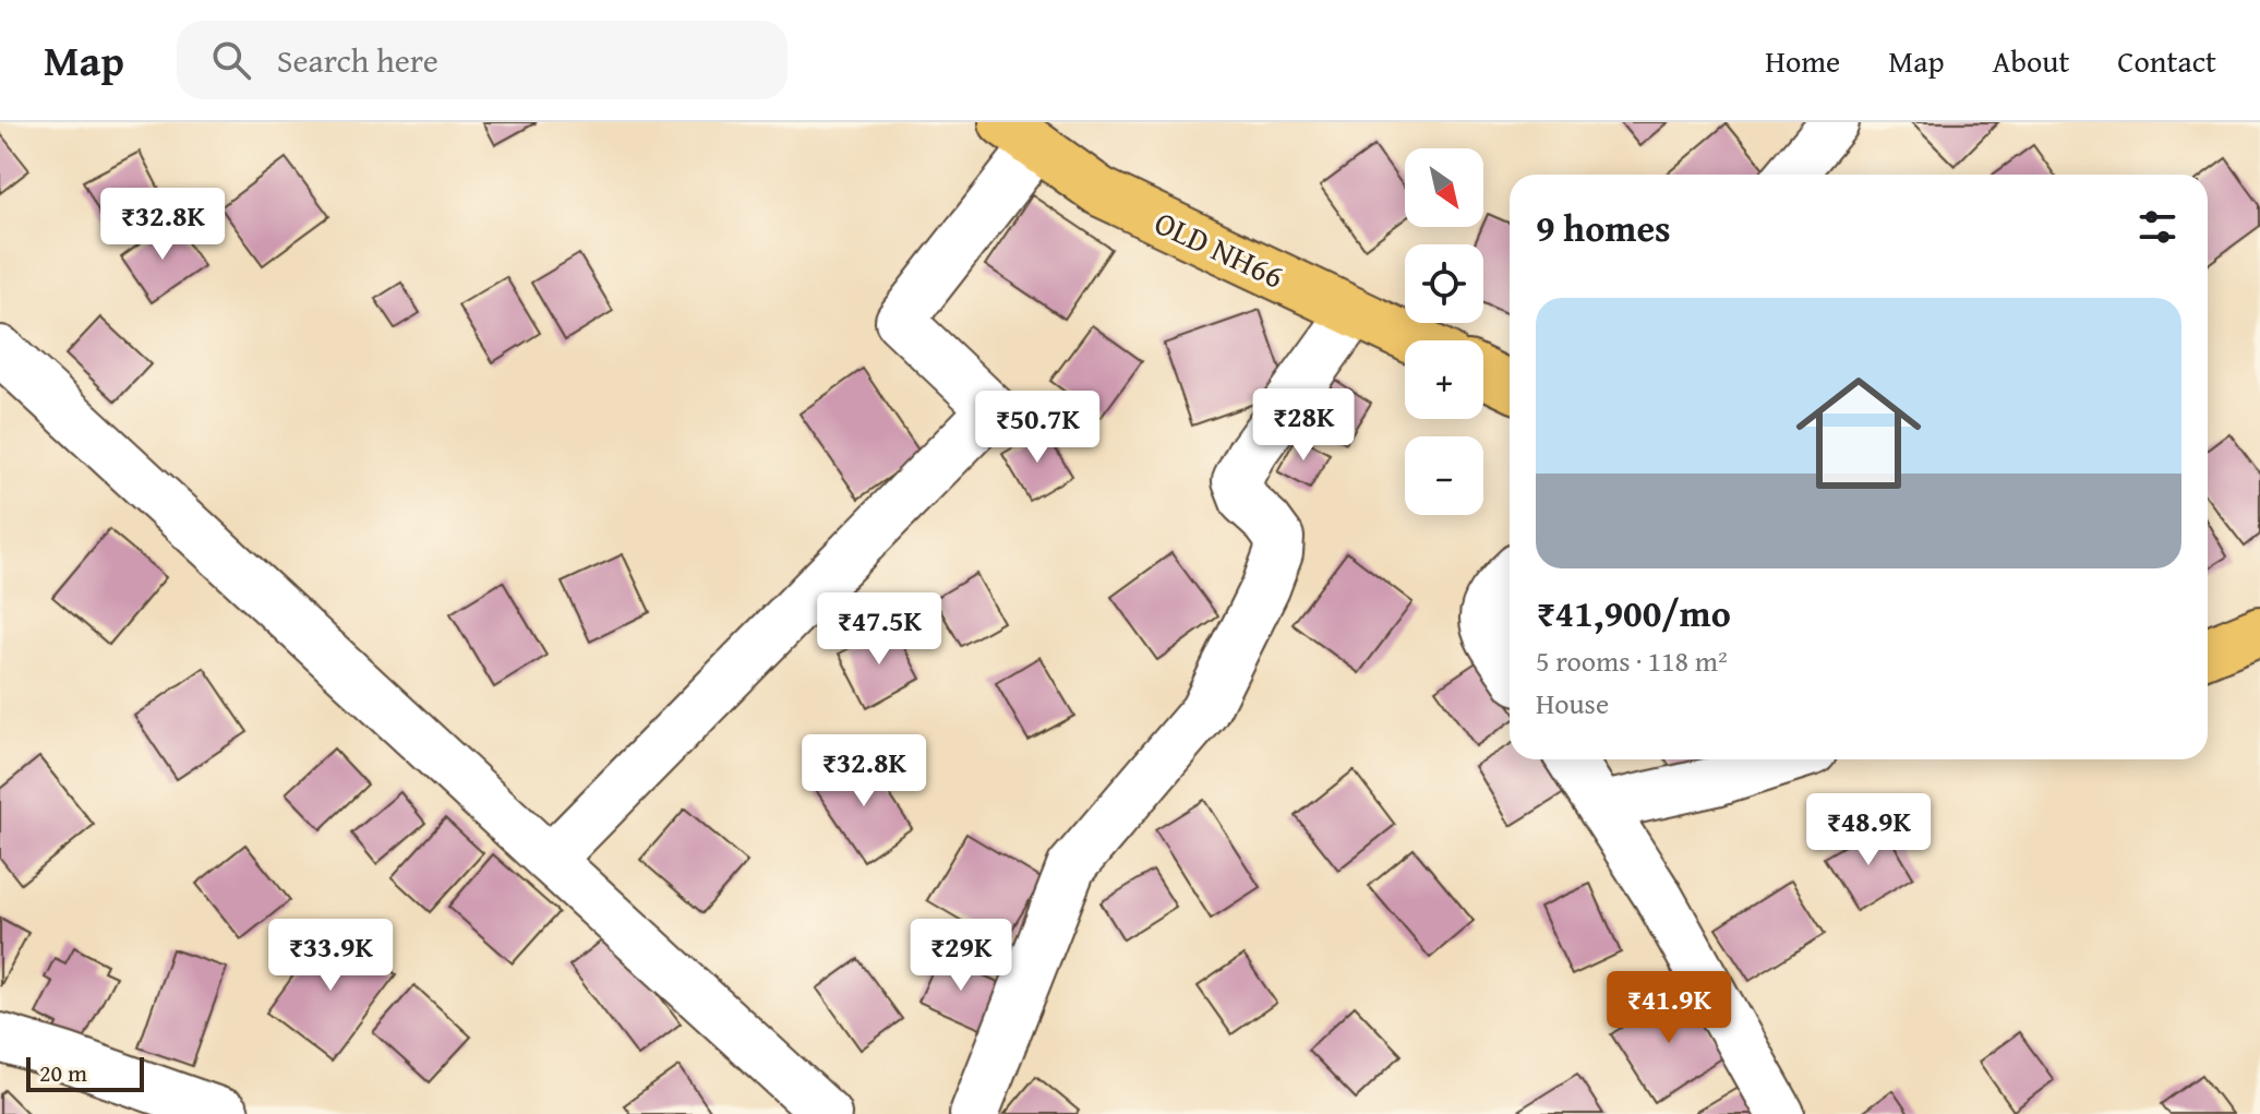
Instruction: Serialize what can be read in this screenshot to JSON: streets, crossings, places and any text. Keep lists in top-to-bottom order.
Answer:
{
  "streets": {
    "main road": ["OLD NH66"]
  },
  "scale_bar": "20 m",
  "north": "bottom right",
  "page": {
    "header": "Map",
    "search": "Search here",
    "nav": [
      "Home",
      "Map",
      "About",
      "Contact"
    ],
    "map_buttons": ["+", "−"],
    "heading": "9 homes",
    "price": [
      "₹32.8K",
      "₹28K",
      "₹50.7K",
      "₹47.5K",
      "₹32.8K",
      "₹48.9K",
      "₹33.9K",
      "₹29K",
      "₹41.9K"
    ],
    "list": [
      {
        "name": "₹41,900/mo",
        "note": "5 rooms · 118 m² · House"
      }
    ],
    "scale": "20 m"
  }
}
